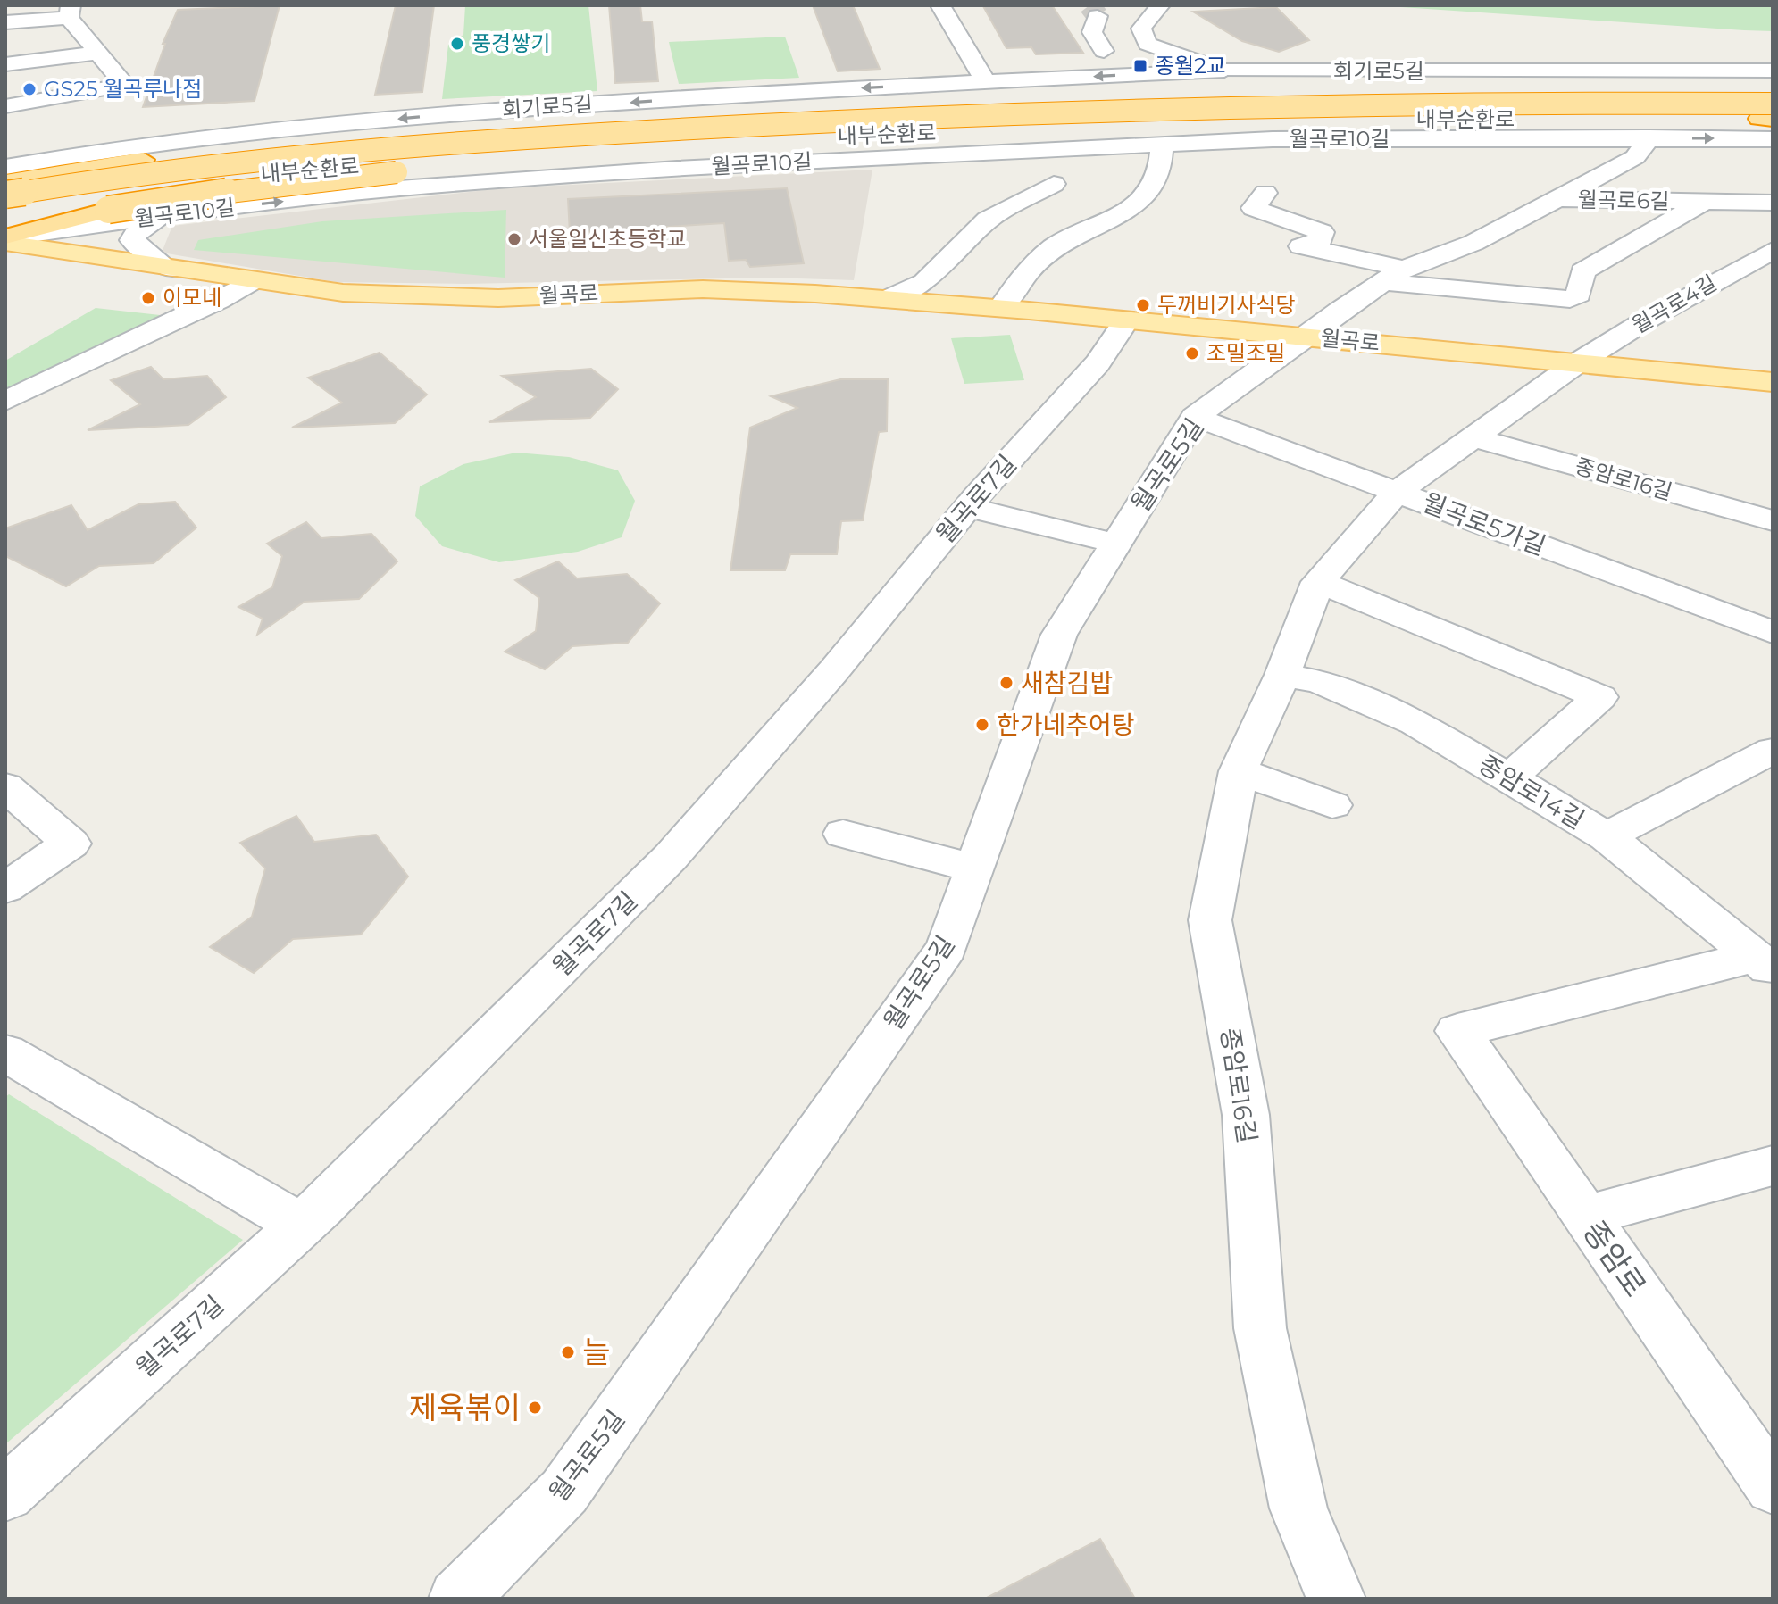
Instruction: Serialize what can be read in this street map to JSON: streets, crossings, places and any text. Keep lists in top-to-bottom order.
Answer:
{
  "streets": {
    "highway": ["내부순환로"],
    "main road": ["월곡로"],
    "street": [
      "회기로5길",
      "월곡로10길",
      "월곡로6길",
      "월곡로4길",
      "월곡로5길",
      "종암로16길",
      "월곡로7길",
      "월곡로5가길",
      "종암로14길",
      "종암로"
    ]
  },
  "crossings": [
    ["월곡로10길", "월곡로"],
    ["월곡로6길", "월곡로"],
    ["월곡로6길", "월곡로5길"],
    ["월곡로", "월곡로4길"],
    ["월곡로", "월곡로5길"],
    ["월곡로", "종암로16길"],
    ["월곡로", "월곡로7길"],
    ["월곡로4길", "종암로16길"],
    ["월곡로5길", "월곡로5가길"],
    ["종암로16길", "월곡로5가길"],
    ["종암로16길", "종암로14길"],
    ["종암로14길", "종암로"]
  ],
  "one_way": ["월곡로10길"],
  "places": {
    "other": [
      "풍경쌓기",
      "GS25 월곡루나점",
      "서울일신초등학교",
      "이모네",
      "두꺼비기사식당",
      "조밀조밀",
      "새참김밥",
      "한가네추어탕",
      "늘",
      "제육볶이"
    ],
    "transit": ["종월2교"]
  }
}
